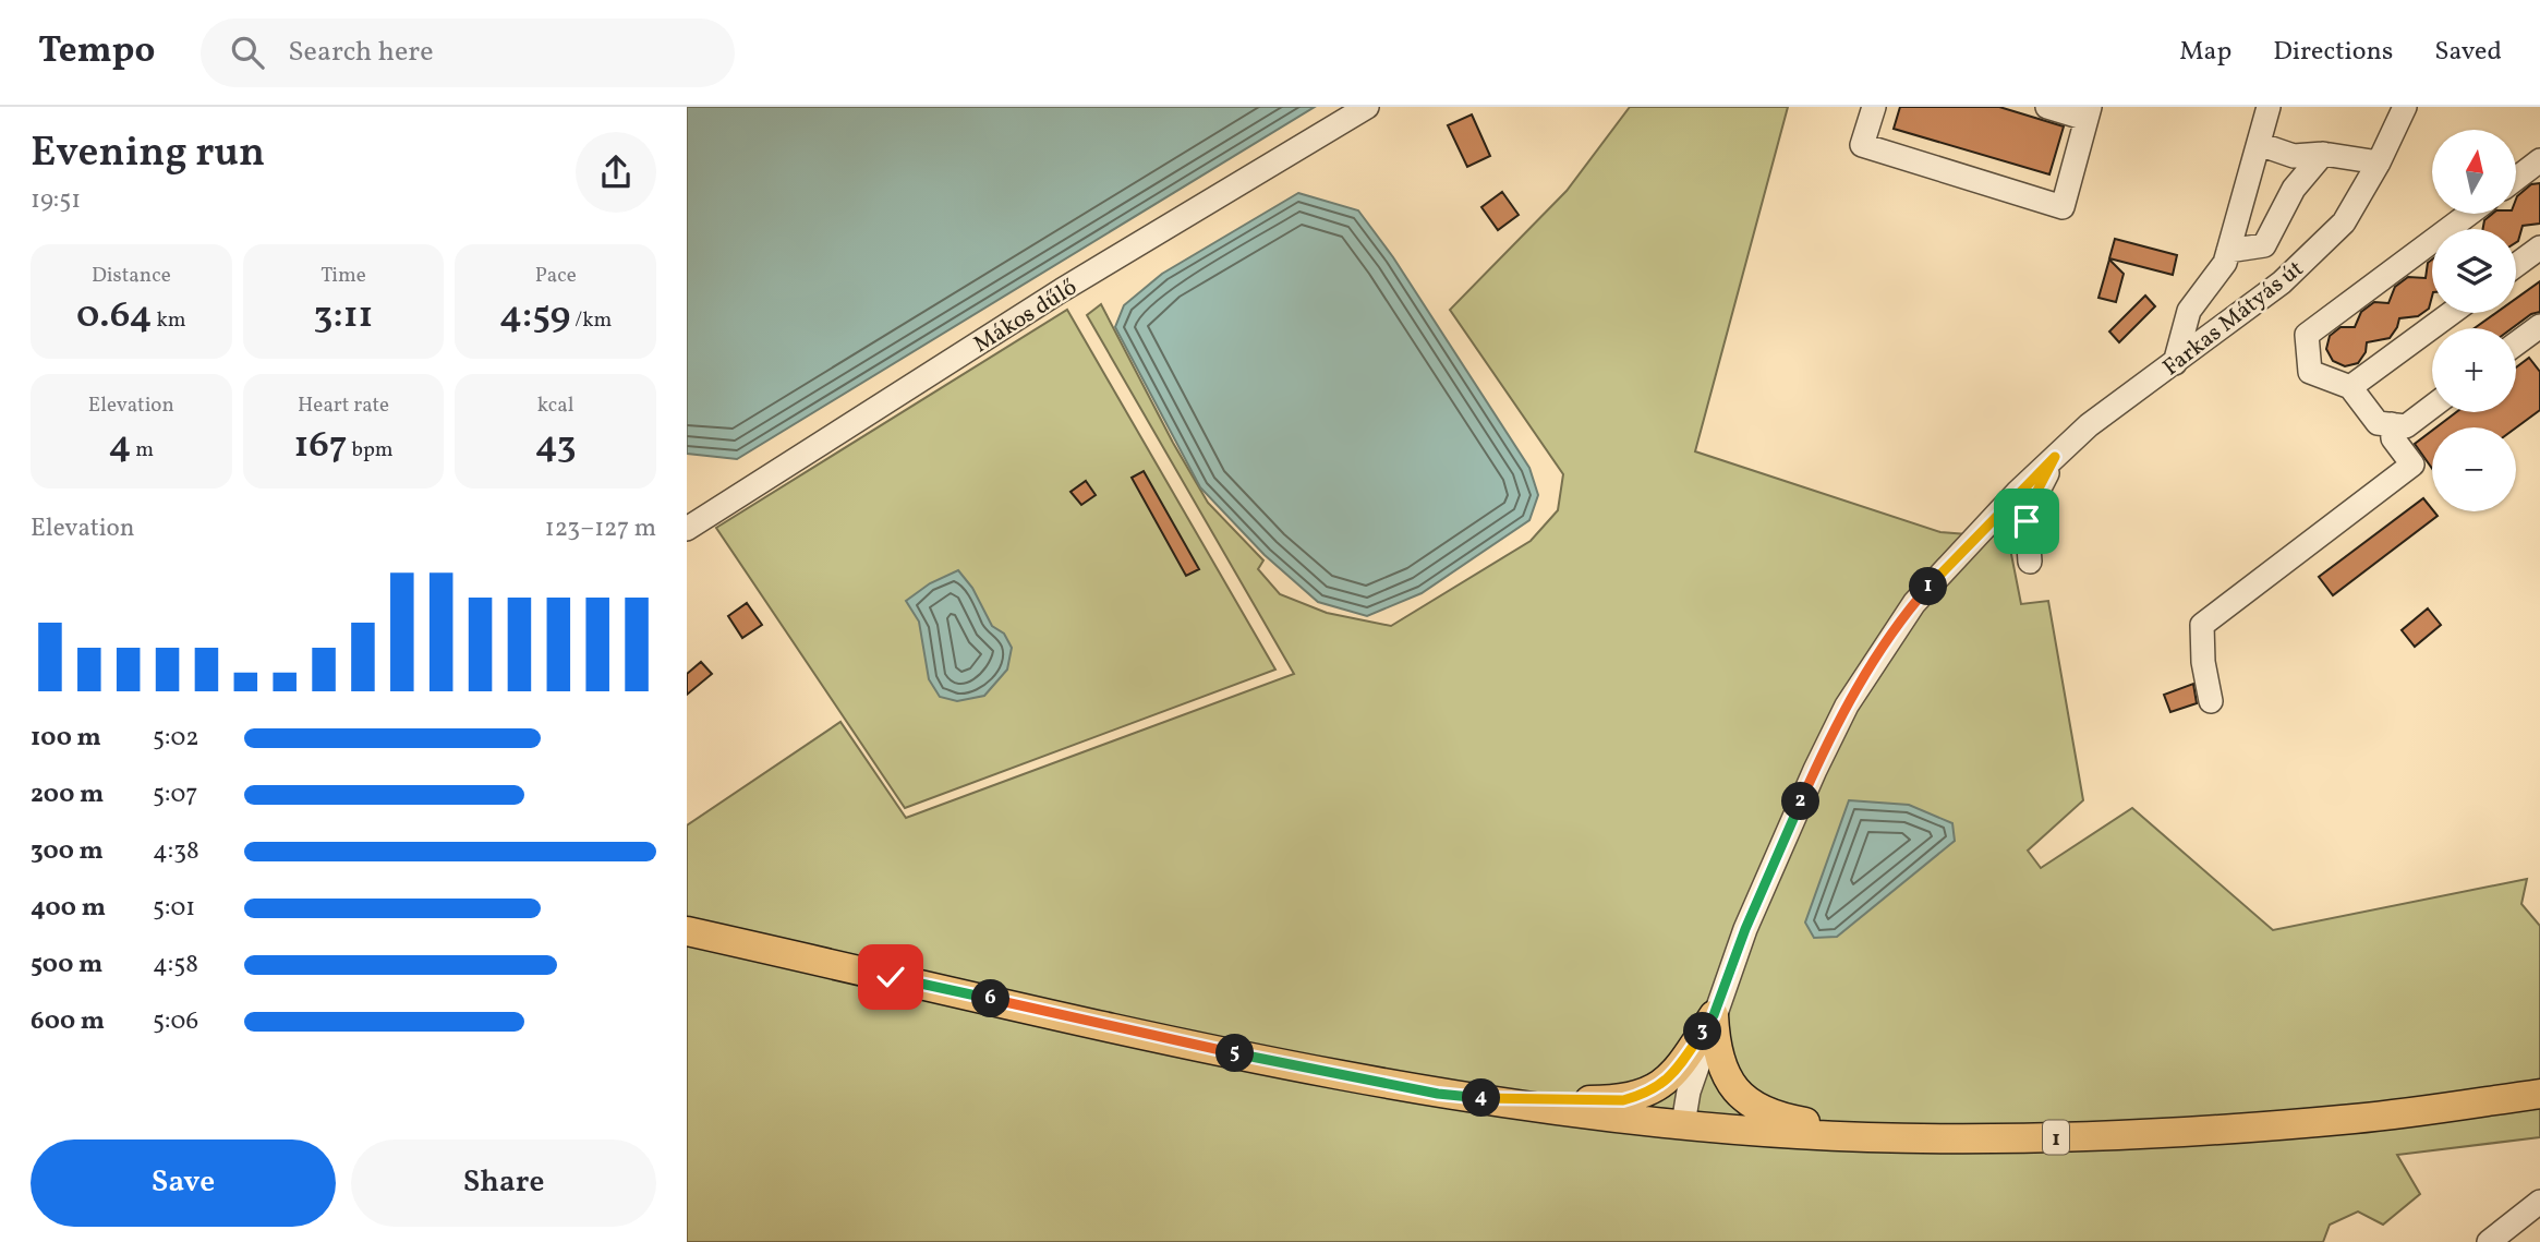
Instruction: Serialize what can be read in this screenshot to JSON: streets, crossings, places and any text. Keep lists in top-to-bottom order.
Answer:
{
  "streets": {
    "main road": ["1"],
    "street": ["Mákos dűlő", "Farkas Mátyás út"]
  },
  "crossings": [
    ["Farkas Mátyás út", "1"]
  ],
  "north": "top",
  "page": {
    "header": "Tempo",
    "search": "Search here",
    "nav": ["Map", "Directions", "Saved"],
    "heading": ["Evening run", "19:51"],
    "map_buttons": ["+", "−"],
    "stats": [
      ["Distance", "0.64 km"],
      ["Time", "3:11"],
      ["Pace", "4:59 /km"],
      ["Elevation", "4 m"],
      ["Heart rate", "167 bpm"],
      ["kcal", "43"]
    ],
    "chart": ["Elevation", "123–127 m"],
    "pins": [
      "1",
      "2",
      "6",
      "3",
      "5",
      "4"
    ],
    "list": [
      {
        "name": "100 m",
        "note": "5:02"
      },
      {
        "name": "200 m",
        "note": "5:07"
      },
      {
        "name": "300 m",
        "note": "4:38"
      },
      {
        "name": "400 m",
        "note": "5:01"
      },
      {
        "name": "500 m",
        "note": "4:58"
      },
      {
        "name": "600 m",
        "note": "5:06"
      }
    ],
    "buttons": ["Save", "Share"]
  }
}
